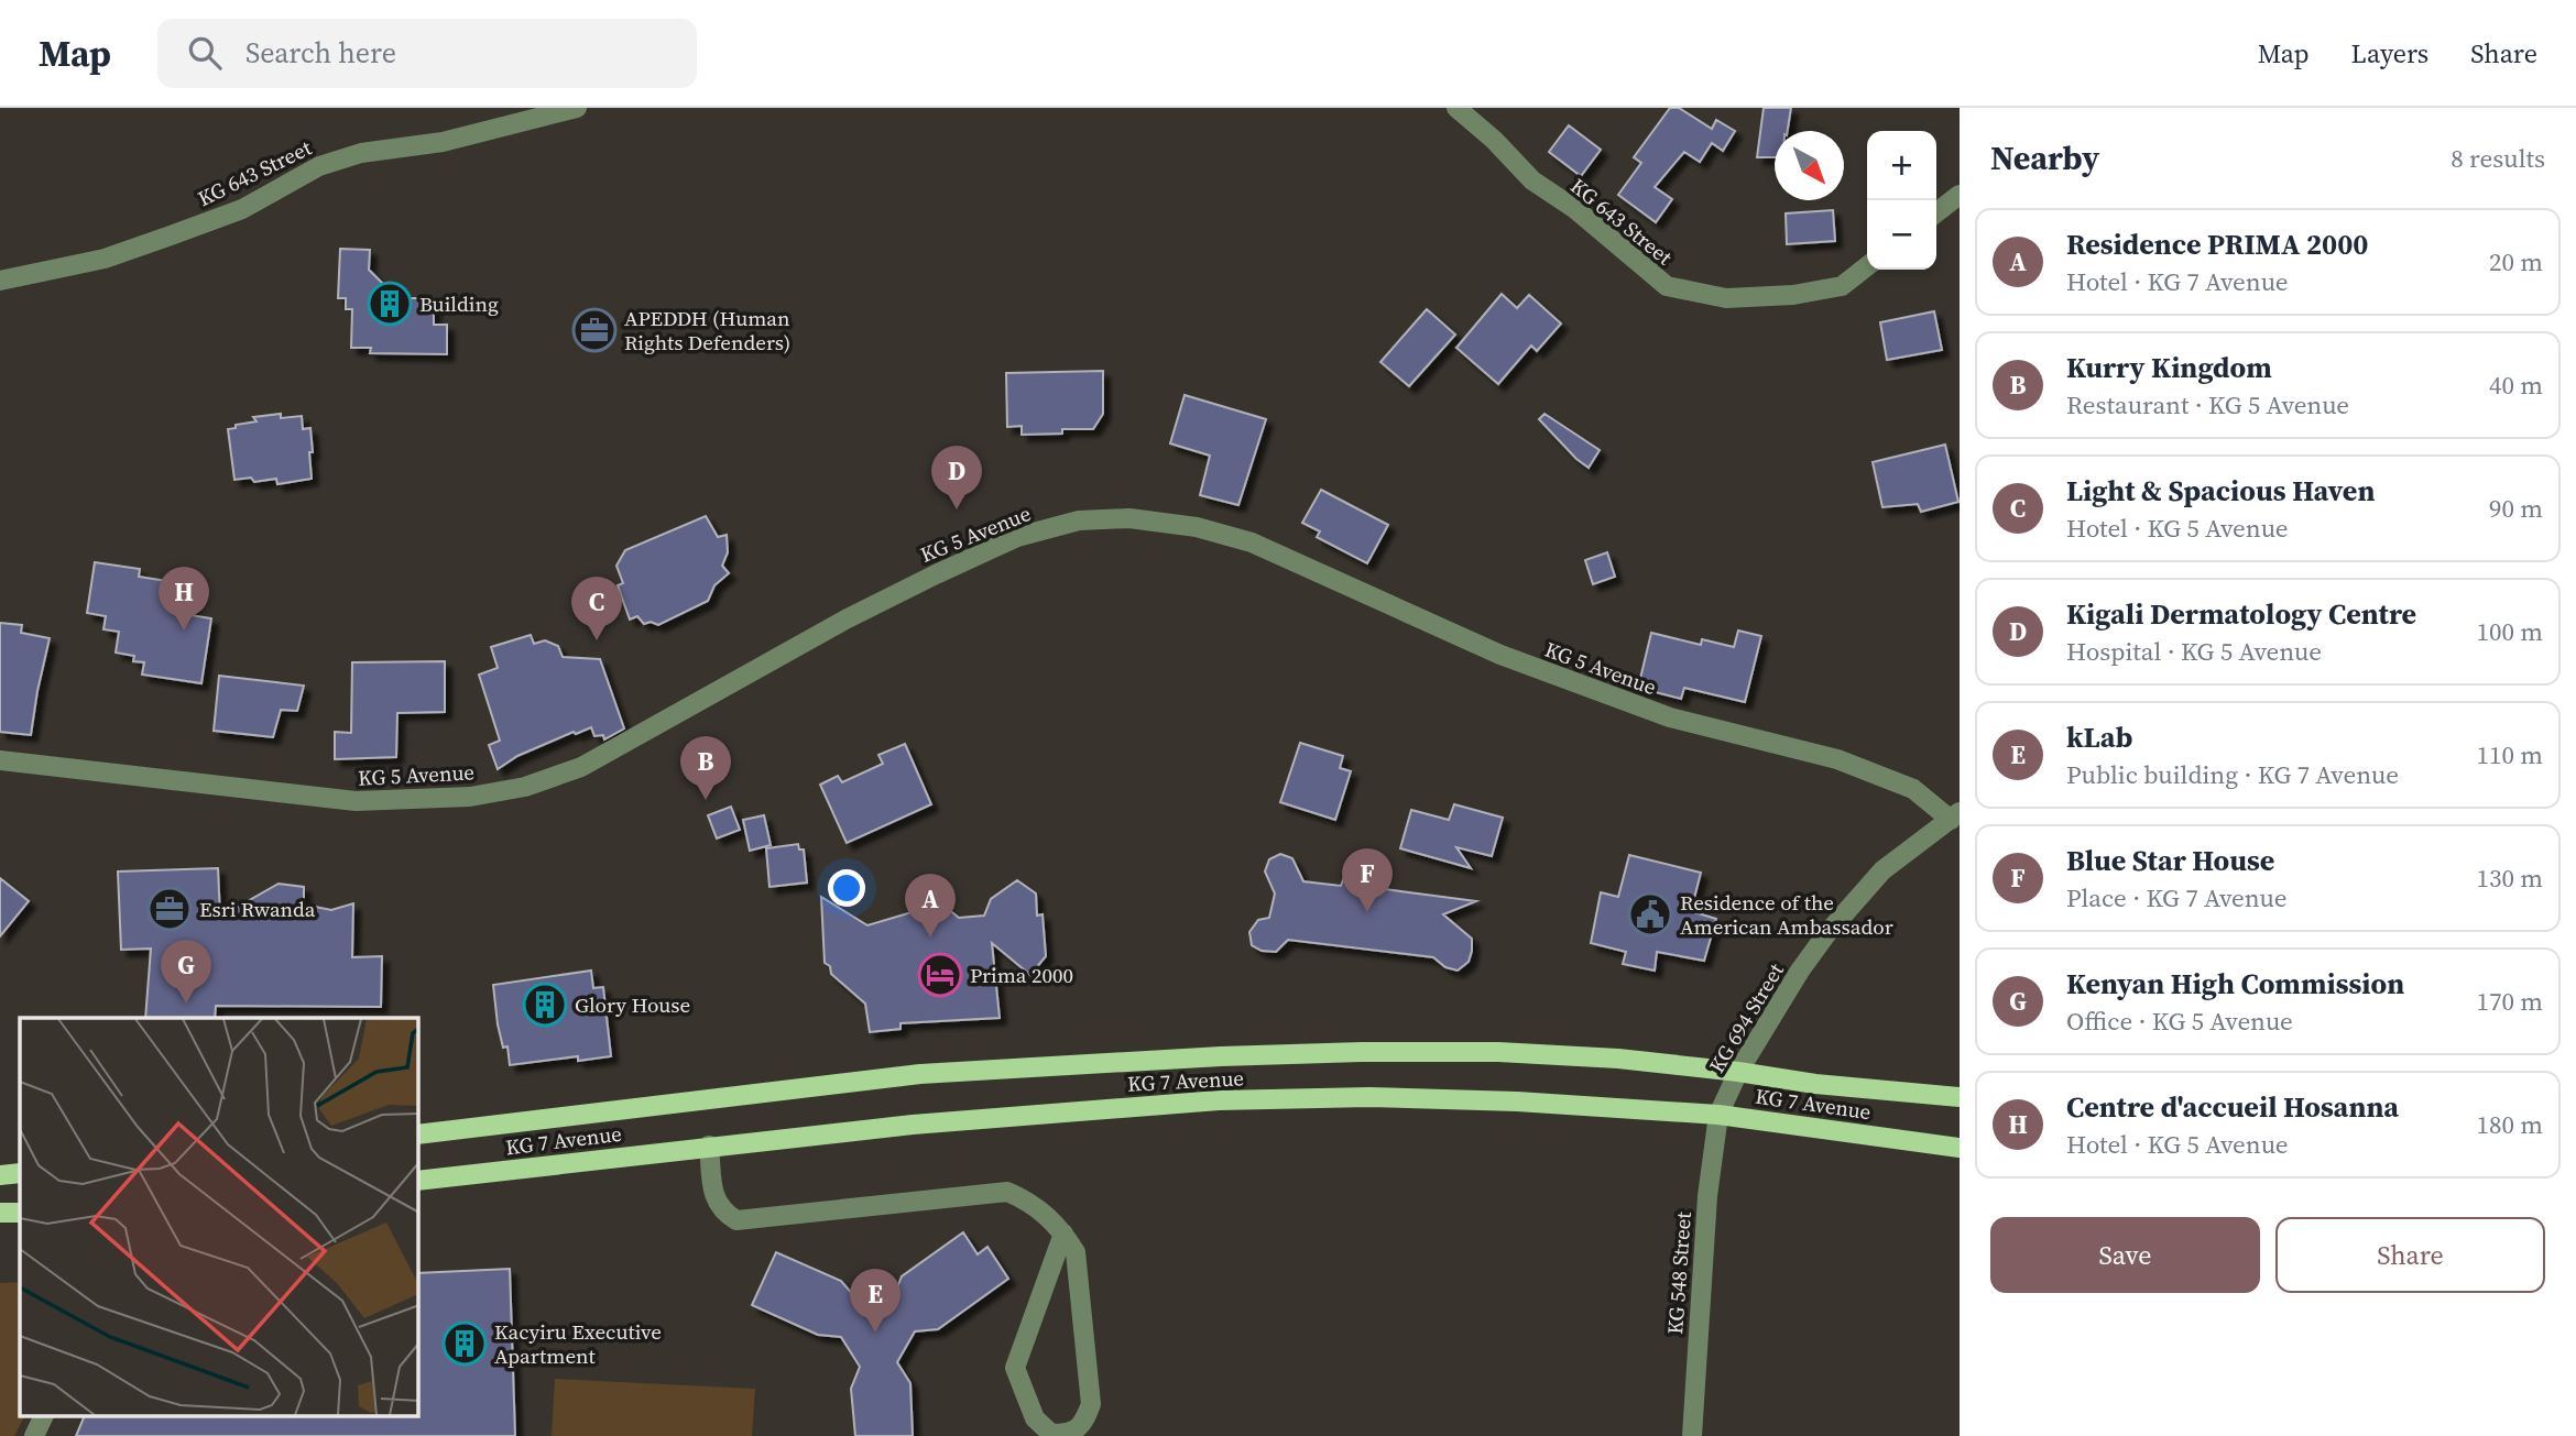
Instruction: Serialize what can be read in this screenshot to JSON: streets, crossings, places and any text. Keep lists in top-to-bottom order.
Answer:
{
  "streets": {
    "main road": ["KG 7 Avenue"],
    "street": [
      "KG 643 Street",
      "KG 5 Avenue",
      "KG 694 Street",
      "KG 548 Street"
    ]
  },
  "crossings": [
    ["KG 5 Avenue", "KG 694 Street"],
    ["KG 694 Street", "KG 7 Avenue"],
    ["KG 694 Street", "KG 548 Street"],
    ["KG 7 Avenue", "KG 548 Street"]
  ],
  "places": {
    "building": ["Building", "Glory House", "Kacyiru Executive Apartment"],
    "office": ["APEDDH (Human Rights Defenders)", "Esri Rwanda"],
    "public building": ["Residence of the American Ambassador"],
    "hotel": ["Prima 2000"]
  },
  "north": "bottom right",
  "page": {
    "header": "Map",
    "search": "Search here",
    "nav": ["Map", "Layers", "Share"],
    "heading": ["Nearby", "8 results"],
    "map_buttons": ["+", "−"],
    "list": [
      {
        "mark": "A",
        "name": "Residence PRIMA 2000",
        "note": "Hotel · KG 7 Avenue",
        "value": "20 m"
      },
      {
        "mark": "B",
        "name": "Kurry Kingdom",
        "note": "Restaurant · KG 5 Avenue",
        "value": "40 m"
      },
      {
        "mark": "C",
        "name": "Light & Spacious Haven",
        "note": "Hotel · KG 5 Avenue",
        "value": "90 m"
      },
      {
        "mark": "D",
        "name": "Kigali Dermatology Centre",
        "note": "Hospital · KG 5 Avenue",
        "value": "100 m"
      },
      {
        "mark": "E",
        "name": "kLab",
        "note": "Public building · KG 7 Avenue",
        "value": "110 m"
      },
      {
        "mark": "F",
        "name": "Blue Star House",
        "note": "Place · KG 7 Avenue",
        "value": "130 m"
      },
      {
        "mark": "G",
        "name": "Kenyan High Commission",
        "note": "Office · KG 5 Avenue",
        "value": "170 m"
      },
      {
        "mark": "H",
        "name": "Centre d'accueil Hosanna",
        "note": "Hotel · KG 5 Avenue",
        "value": "180 m"
      }
    ],
    "pins": [
      "D",
      "H",
      "C",
      "B",
      "F",
      "A",
      "G",
      "E"
    ],
    "buttons": ["Save", "Share"]
  }
}
